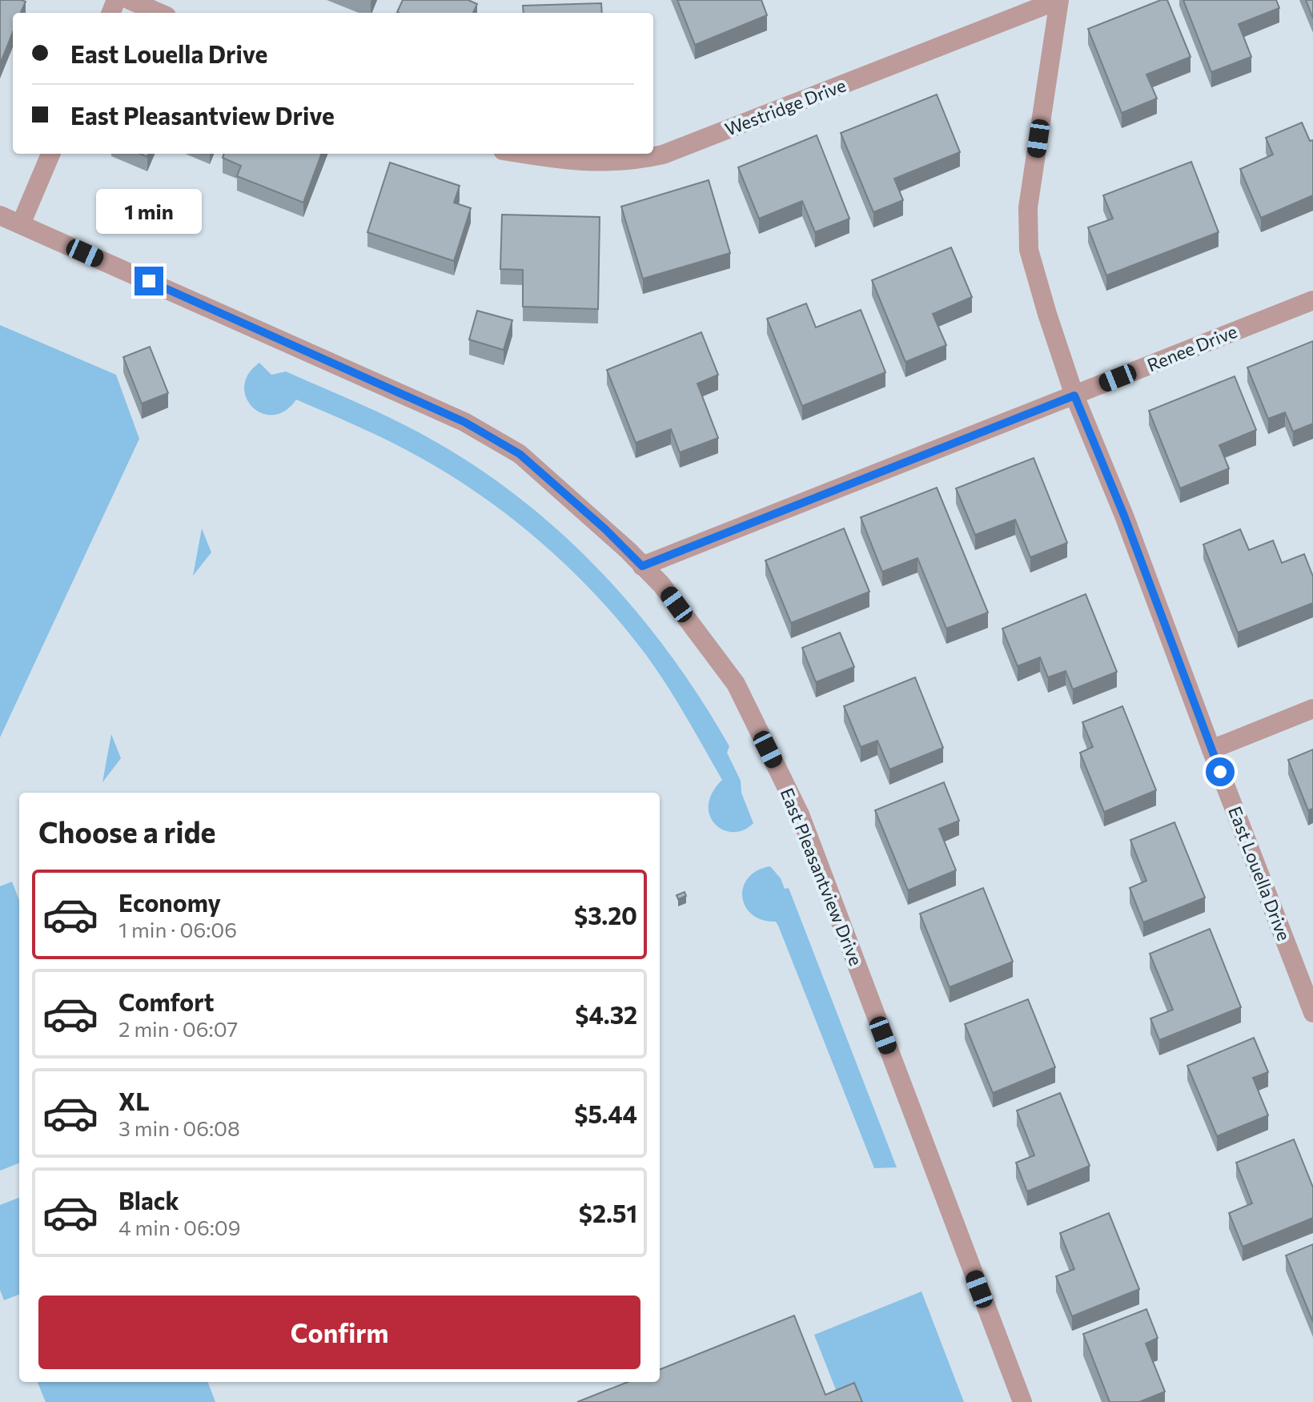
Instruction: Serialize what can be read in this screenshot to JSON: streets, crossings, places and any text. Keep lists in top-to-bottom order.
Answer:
{
  "streets": {
    "street": [
      "Westridge Drive",
      "Renee Drive",
      "East Louella Drive",
      "East Pleasantview Drive"
    ]
  },
  "crossings": [
    ["Westridge Drive", "East Louella Drive"],
    ["Renee Drive", "East Louella Drive"],
    ["Renee Drive", "East Pleasantview Drive"]
  ],
  "page": {
    "banner": ["East Louella Drive", "East Pleasantview Drive"],
    "bubble": "1 min",
    "heading": "Choose a ride",
    "list": [
      {
        "name": "Economy",
        "note": "1 min · 06:06",
        "value": "$3.20"
      },
      {
        "name": "Comfort",
        "note": "2 min · 06:07",
        "value": "$4.32"
      },
      {
        "name": "XL",
        "note": "3 min · 06:08",
        "value": "$5.44"
      },
      {
        "name": "Black",
        "note": "4 min · 06:09",
        "value": "$2.51"
      }
    ],
    "buttons": "Confirm"
  }
}
